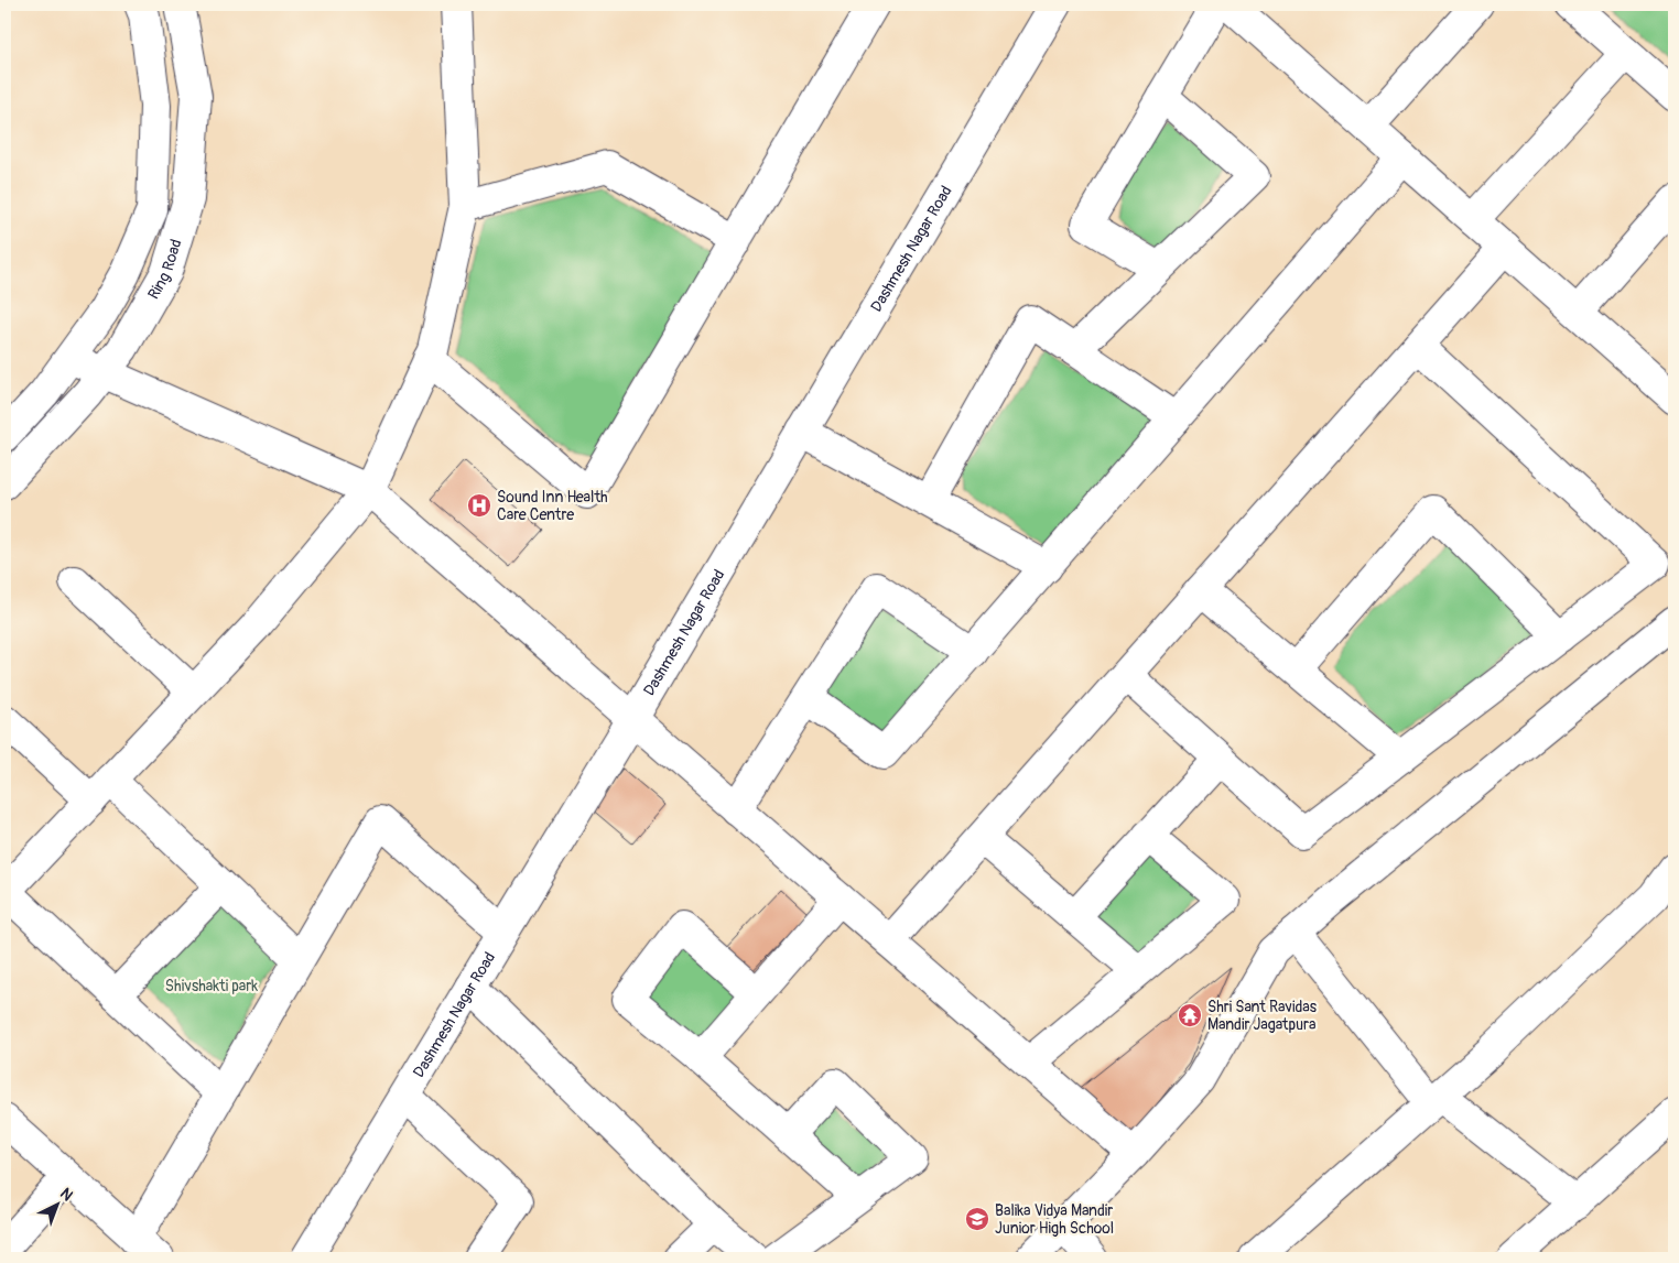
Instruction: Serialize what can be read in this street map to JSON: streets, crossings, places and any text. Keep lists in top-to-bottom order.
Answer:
{
  "streets": {
    "street": ["Dashmesh Nagar Road", "Ring Road"]
  },
  "parks": ["Shivshakti park"],
  "places": {
    "hospital": ["Sound Inn Health Care Centre"],
    "temple": ["Shri Sant Ravidas Mandir Jagatpura"],
    "school or university": ["Balika Vidya Mandir Junior High School"]
  },
  "north": "top right"
}
